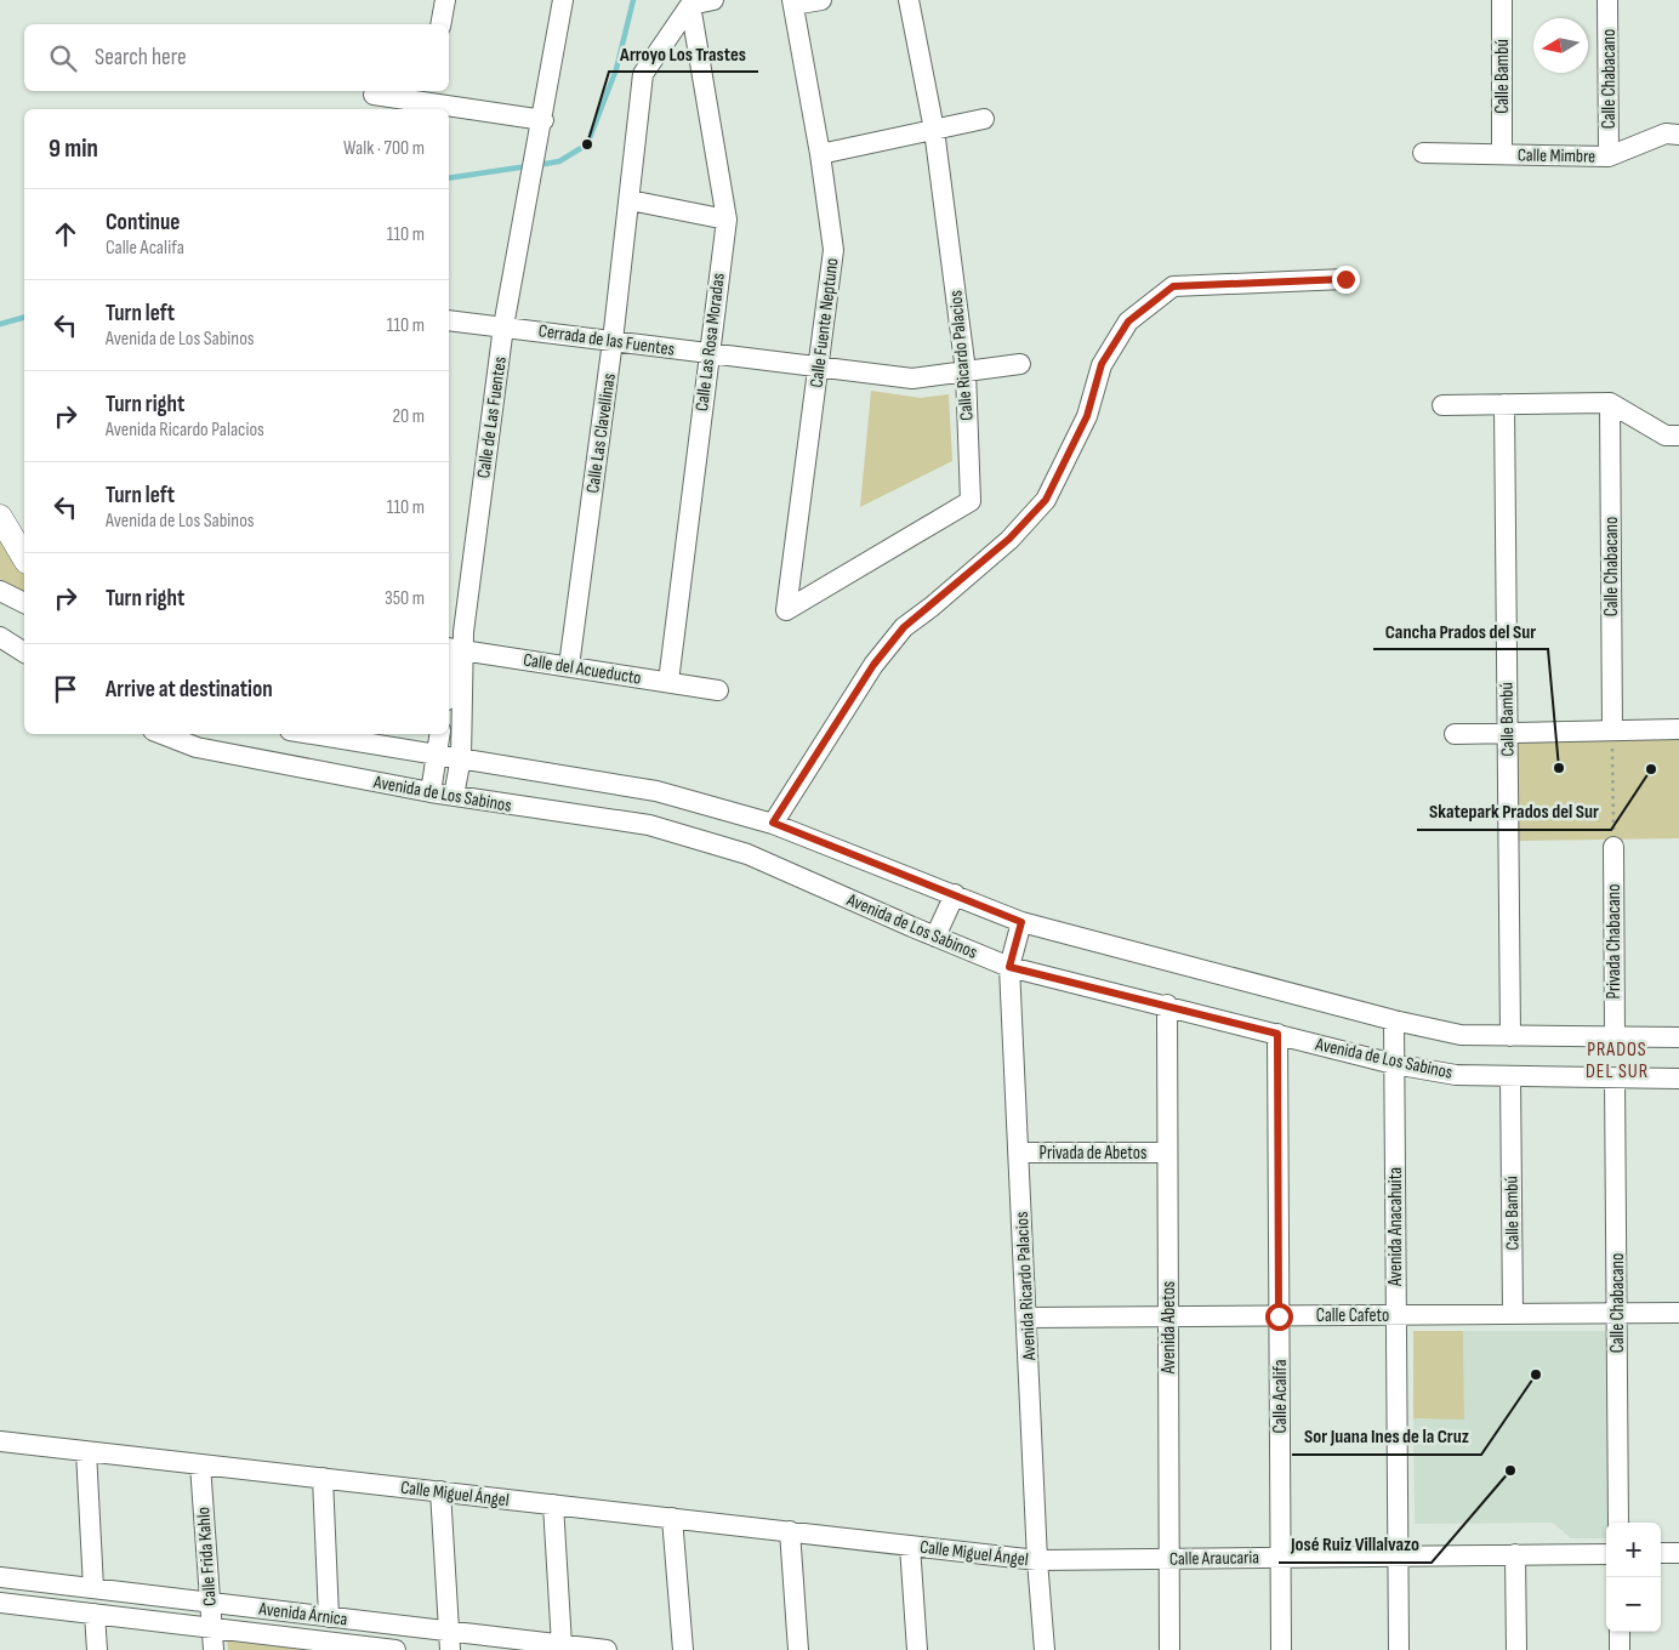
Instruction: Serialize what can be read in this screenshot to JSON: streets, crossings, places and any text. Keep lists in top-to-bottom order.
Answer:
{
  "streets": {
    "street": [
      "Calle Bambú",
      "Calle Chabacano",
      "Calle Mimbre",
      "Calle Fuente Neptuno",
      "Cerrada de las Fuentes",
      "Calle Las Rosa Moradas",
      "Calle Ricardo Palacios",
      "Calle de Las Fuentes",
      "Calle Las Clavellinas",
      "Calle del Acueducto",
      "Avenida de Los Sabinos",
      "Privada Chabacano",
      "Privada de Abetos",
      "Avenida Anacahuita",
      "Avenida Ricardo Palacios",
      "Calle Cafeto",
      "Avenida Abetos",
      "Calle Acalifa",
      "Calle Miguel Ángel",
      "Calle Frida Kahlo",
      "Calle Araucaria",
      "Avenida Árnica"
    ]
  },
  "crossings": [
    ["Calle Bambú", "Calle Mimbre"],
    ["Calle Bambú", "Avenida de Los Sabinos"],
    ["Calle Bambú", "Calle Cafeto"],
    ["Calle Chabacano", "Calle Mimbre"],
    ["Calle Chabacano", "Avenida de Los Sabinos"],
    ["Calle Chabacano", "Calle Cafeto"],
    ["Calle Fuente Neptuno", "Cerrada de las Fuentes"],
    ["Calle Fuente Neptuno", "Calle Ricardo Palacios"],
    ["Cerrada de las Fuentes", "Calle Las Rosa Moradas"],
    ["Cerrada de las Fuentes", "Calle Ricardo Palacios"],
    ["Cerrada de las Fuentes", "Calle de Las Fuentes"],
    ["Cerrada de las Fuentes", "Calle Las Clavellinas"],
    ["Calle Las Rosa Moradas", "Calle Las Clavellinas"],
    ["Calle Las Rosa Moradas", "Calle del Acueducto"],
    ["Calle de Las Fuentes", "Calle del Acueducto"],
    ["Calle Las Clavellinas", "Calle del Acueducto"],
    ["Avenida de Los Sabinos", "Privada Chabacano"],
    ["Avenida de Los Sabinos", "Avenida Anacahuita"],
    ["Avenida de Los Sabinos", "Avenida Ricardo Palacios"],
    ["Avenida de Los Sabinos", "Avenida Abetos"],
    ["Avenida de Los Sabinos", "Calle Acalifa"],
    ["Privada de Abetos", "Avenida Ricardo Palacios"],
    ["Privada de Abetos", "Avenida Abetos"],
    ["Avenida Anacahuita", "Calle Cafeto"],
    ["Avenida Anacahuita", "Calle Araucaria"],
    ["Avenida Ricardo Palacios", "Calle Cafeto"],
    ["Avenida Ricardo Palacios", "Calle Miguel Ángel"],
    ["Avenida Ricardo Palacios", "Calle Araucaria"],
    ["Calle Cafeto", "Avenida Abetos"],
    ["Calle Cafeto", "Calle Acalifa"],
    ["Avenida Abetos", "Calle Araucaria"],
    ["Calle Acalifa", "Calle Araucaria"],
    ["Calle Miguel Ángel", "Calle Frida Kahlo"],
    ["Calle Miguel Ángel", "Calle Araucaria"],
    ["Calle Frida Kahlo", "Avenida Árnica"]
  ],
  "districts": ["PRADOS DEL SUR"],
  "places": [
    "Arroyo Los Trastes",
    "Cancha Prados del Sur",
    "Skatepark Prados del Sur",
    "Sor Juana Ines de la Cruz",
    "José Ruiz Villalvazo"
  ],
  "north": "left",
  "page": {
    "search": "Search here",
    "heading": ["9 min", "Walk · 700 m"],
    "list": [
      ["Continue", "Calle Acalifa", "110 m"],
      ["Turn left", "Avenida de Los Sabinos", "110 m"],
      ["Turn right", "Avenida Ricardo Palacios", "20 m"],
      ["Turn left", "Avenida de Los Sabinos", "110 m"],
      ["Turn right", "350 m"],
      "Arrive at destination"
    ],
    "map_buttons": ["+", "−"]
  }
}
